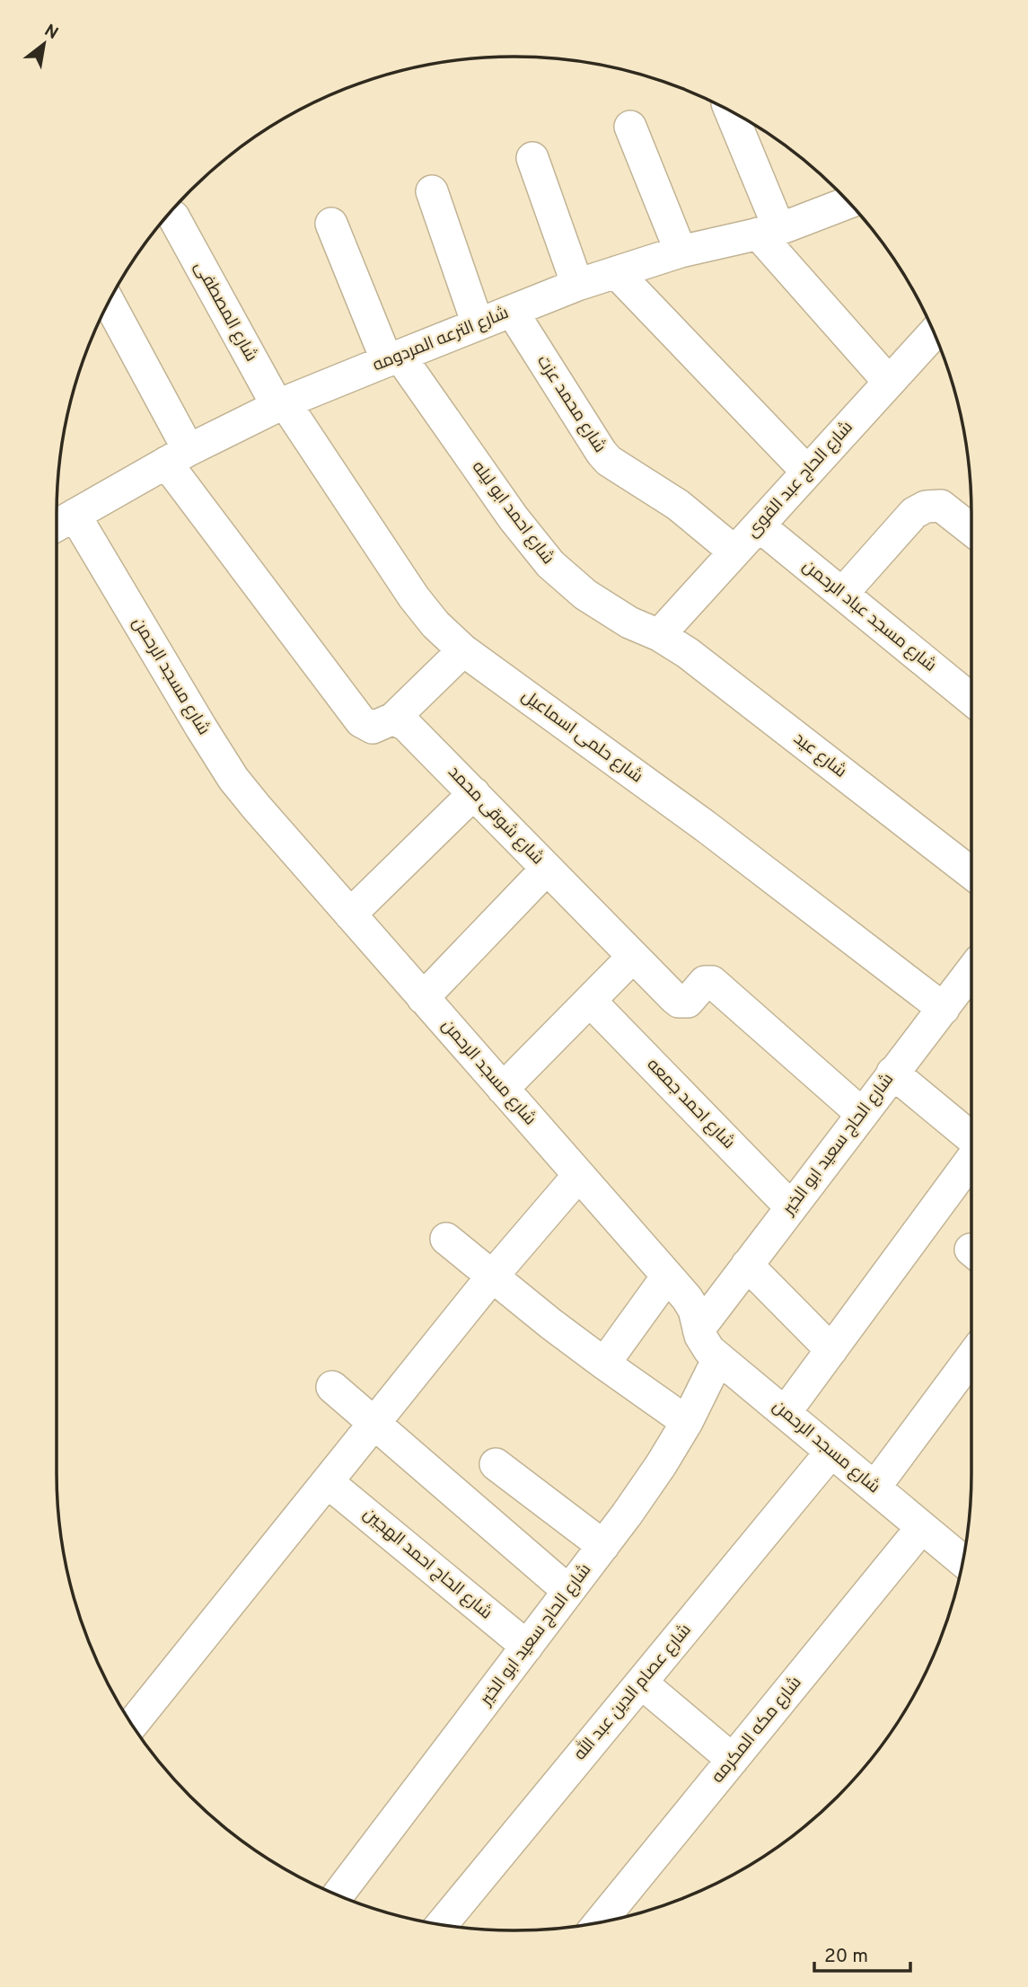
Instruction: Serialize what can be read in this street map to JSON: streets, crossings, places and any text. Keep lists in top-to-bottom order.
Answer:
{
  "streets": {
    "street": [
      "شارع المصطفى",
      "شارع الترعه المردومه",
      "شارع محمد عزت",
      "شارع الحاج عبد القوى",
      "شارع احمد ابو ليله",
      "شارع مسجد عباد الرحمن",
      "شارع مسجد الرحمن",
      "شارع حلمى اسماعيل",
      "شارع عيد",
      "شارع شوقى محمد",
      "شارع احمد جمعه",
      "شارع الحاج سعيد ابو الخير",
      "شارع الحاج احمد الهجين",
      "شارع عصام الدين عبد الله",
      "شارع مكه المكرمه"
    ]
  },
  "crossings": [
    ["شارع المصطفى", "شارع الترعه المردومه"],
    ["شارع المصطفى", "شارع حلمى اسماعيل"],
    ["شارع الترعه المردومه", "شارع محمد عزت"],
    ["شارع الترعه المردومه", "شارع احمد ابو ليله"],
    ["شارع الترعه المردومه", "شارع مسجد الرحمن"],
    ["شارع الترعه المردومه", "شارع حلمى اسماعيل"],
    ["شارع محمد عزت", "شارع الحاج عبد القوى"],
    ["شارع الحاج عبد القوى", "شارع احمد ابو ليله"],
    ["شارع الحاج عبد القوى", "شارع مسجد عباد الرحمن"],
    ["شارع الحاج عبد القوى", "شارع عيد"],
    ["شارع احمد ابو ليله", "شارع عيد"],
    ["شارع مسجد الرحمن", "شارع الحاج سعيد ابو الخير"],
    ["شارع مسجد الرحمن", "شارع عصام الدين عبد الله"],
    ["شارع مسجد الرحمن", "شارع مكه المكرمه"],
    ["شارع حلمى اسماعيل", "شارع الحاج سعيد ابو الخير"],
    ["شارع شوقى محمد", "شارع الحاج سعيد ابو الخير"],
    ["شارع احمد جمعه", "شارع الحاج سعيد ابو الخير"],
    ["شارع الحاج سعيد ابو الخير", "شارع الحاج احمد الهجين"]
  ],
  "scale_bar": "20 m",
  "north": "top right"
}
